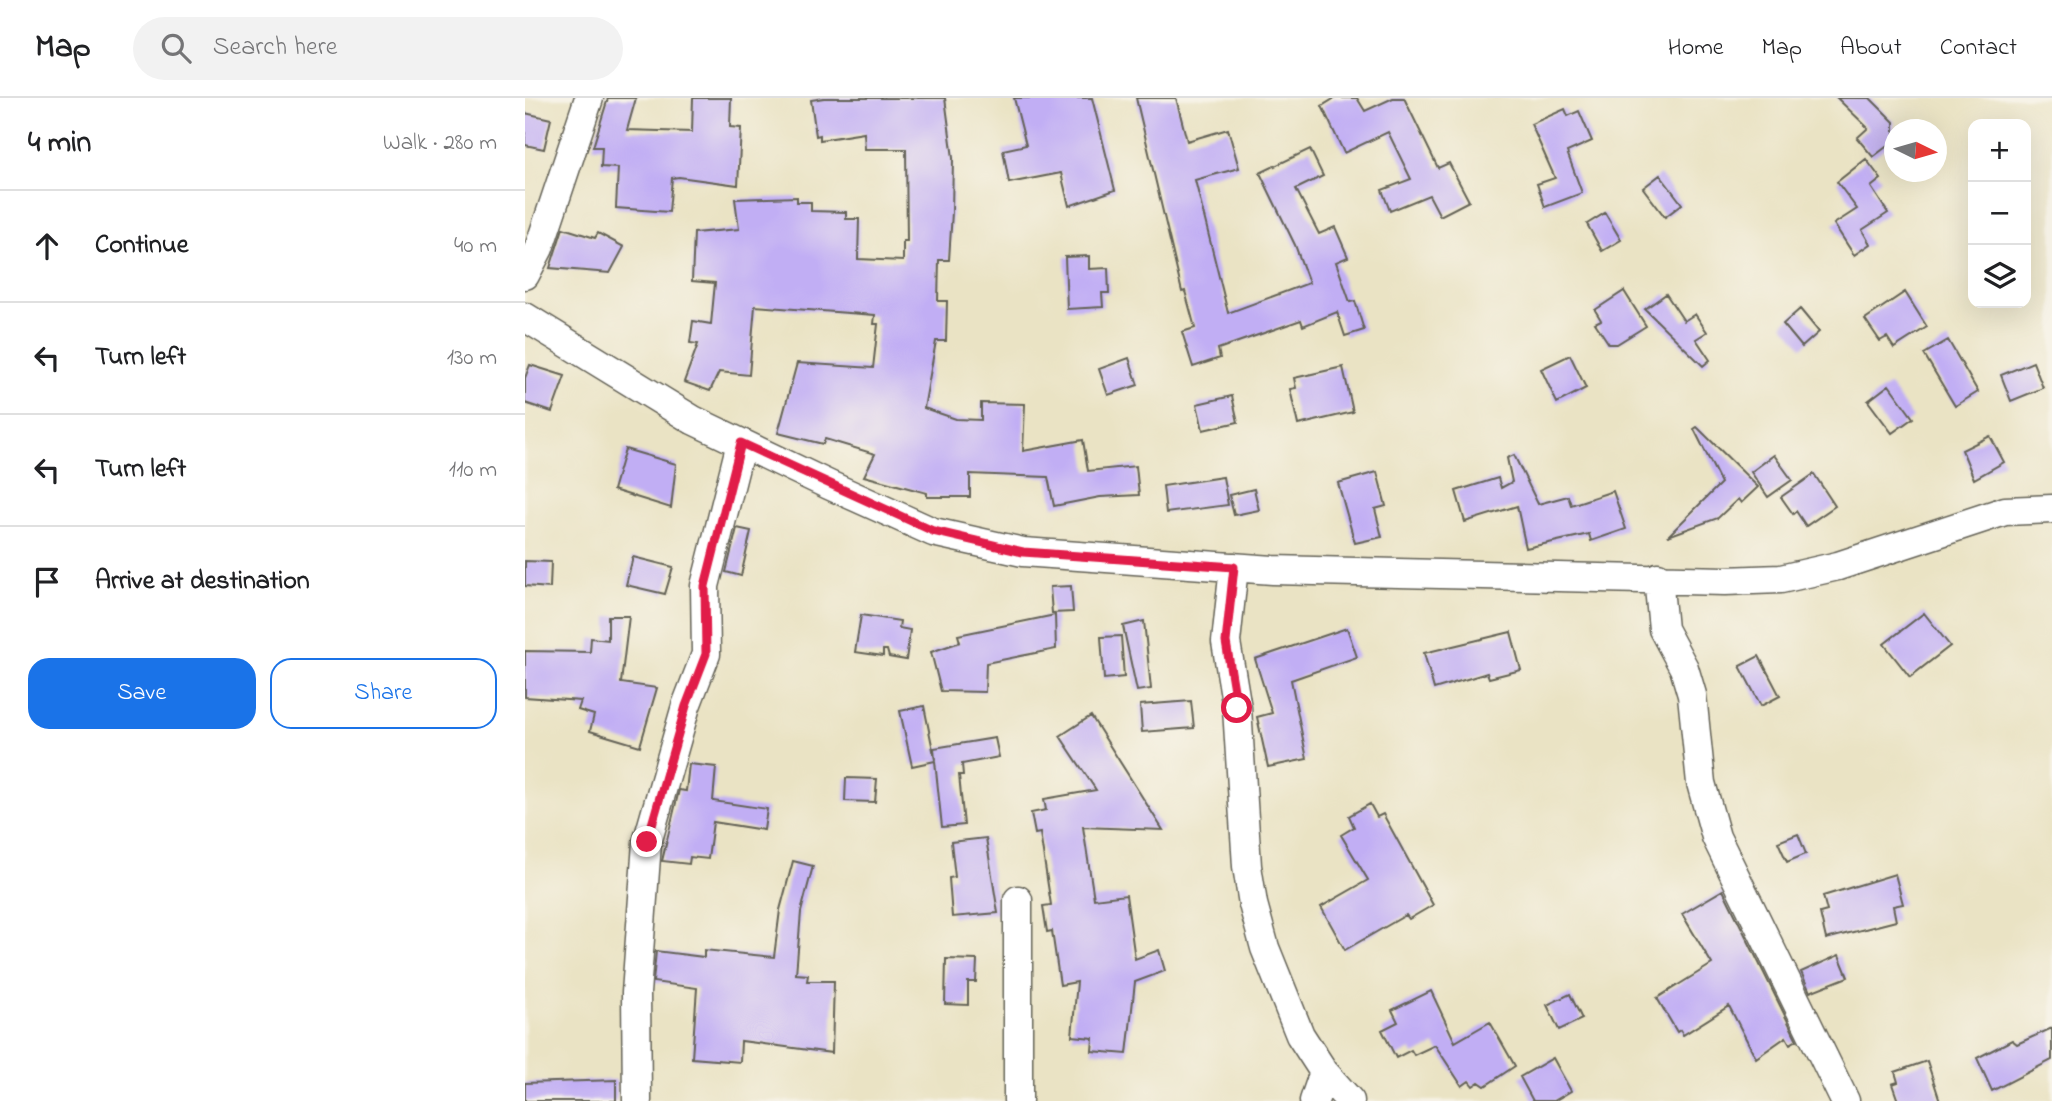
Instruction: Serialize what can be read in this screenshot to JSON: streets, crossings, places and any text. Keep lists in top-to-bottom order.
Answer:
{
  "north": "right",
  "page": {
    "header": "Map",
    "search": "Search here",
    "nav": [
      "Home",
      "Map",
      "About",
      "Contact"
    ],
    "heading": ["4 min", "Walk · 280 m"],
    "map_buttons": ["+", "−"],
    "list": [
      ["Continue", "40 m"],
      ["Turn left", "130 m"],
      ["Turn left", "110 m"],
      "Arrive at destination"
    ],
    "buttons": ["Save", "Share"]
  }
}
